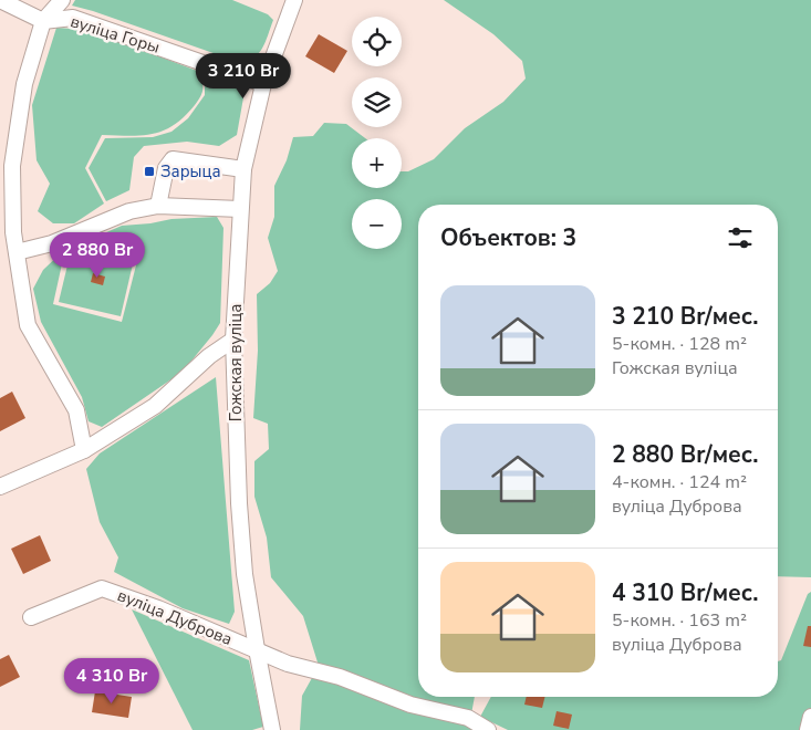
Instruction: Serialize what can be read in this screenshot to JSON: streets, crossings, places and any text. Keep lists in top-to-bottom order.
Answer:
{
  "streets": {
    "street": ["вуліца Горы", "Гожская вуліца", "вуліца Дуброва"]
  },
  "crossings": [
    ["вуліца Горы", "Гожская вуліца"],
    ["Гожская вуліца", "вуліца Дуброва"]
  ],
  "places": {
    "transit": ["Зарыца"]
  },
  "page": {
    "map_buttons": ["+", "−"],
    "price": ["3 210 Br", "2 880 Br", "4 310 Br"],
    "heading": "Объектов: 3",
    "list": [
      {
        "name": "3 210 Br/мес.",
        "note": "5-комн. · 128 m² · Гожская вуліца"
      },
      {
        "name": "2 880 Br/мес.",
        "note": "4-комн. · 124 m² · вуліца Дуброва"
      },
      {
        "name": "4 310 Br/мес.",
        "note": "5-комн. · 163 m² · вуліца Дуброва"
      }
    ]
  }
}
